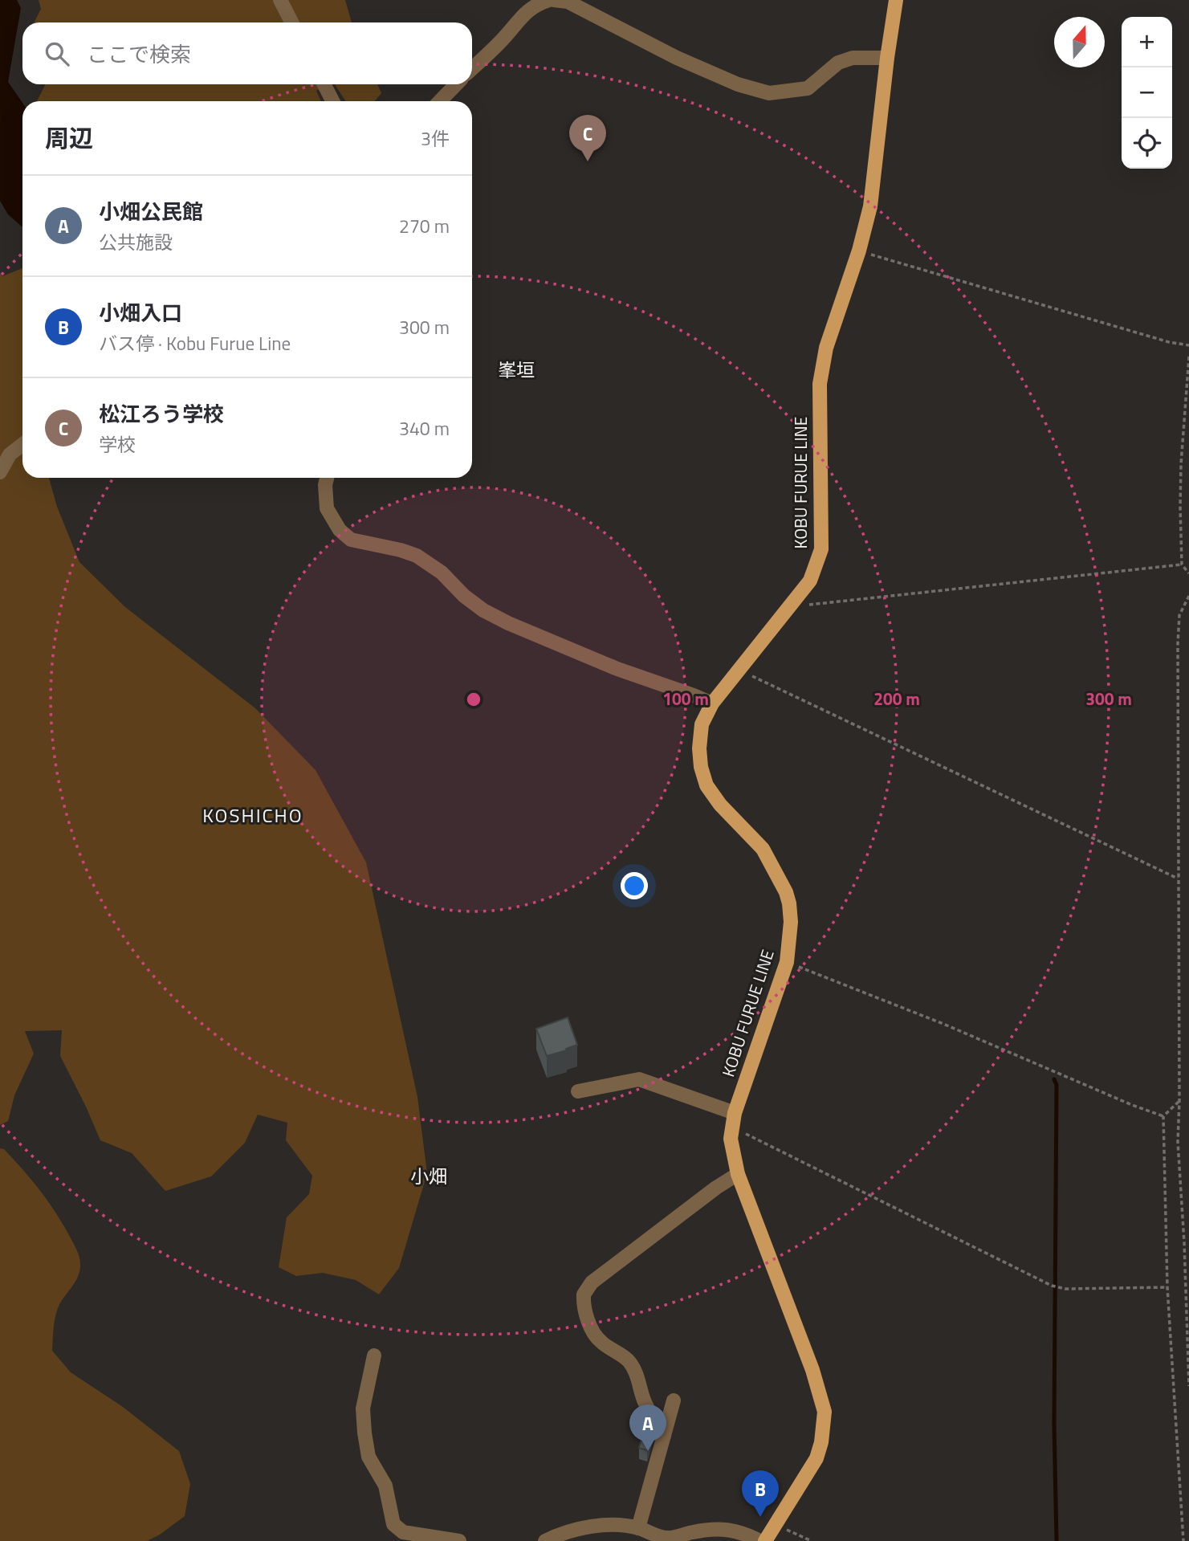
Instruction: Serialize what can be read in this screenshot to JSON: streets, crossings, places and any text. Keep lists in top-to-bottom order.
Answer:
{
  "streets": {
    "main road": ["KOBU FURUE LINE"]
  },
  "districts": ["峯垣", "KOSHICHO", "小畑"],
  "north": "top",
  "page": {
    "map_buttons": ["+", "−"],
    "search": "ここで検索",
    "heading": ["周辺", "3件"],
    "pins": ["C", "A", "B"],
    "list": [
      {
        "mark": "A",
        "name": "小畑公民館",
        "note": "公共施設",
        "value": "270 m"
      },
      {
        "mark": "B",
        "name": "小畑入口",
        "note": "バス停 · Kobu Furue Line",
        "value": "300 m"
      },
      {
        "mark": "C",
        "name": "松江ろう学校",
        "note": "学校",
        "value": "340 m"
      }
    ]
  },
  "rings": ["100 m", "200 m", "300 m"]
}
